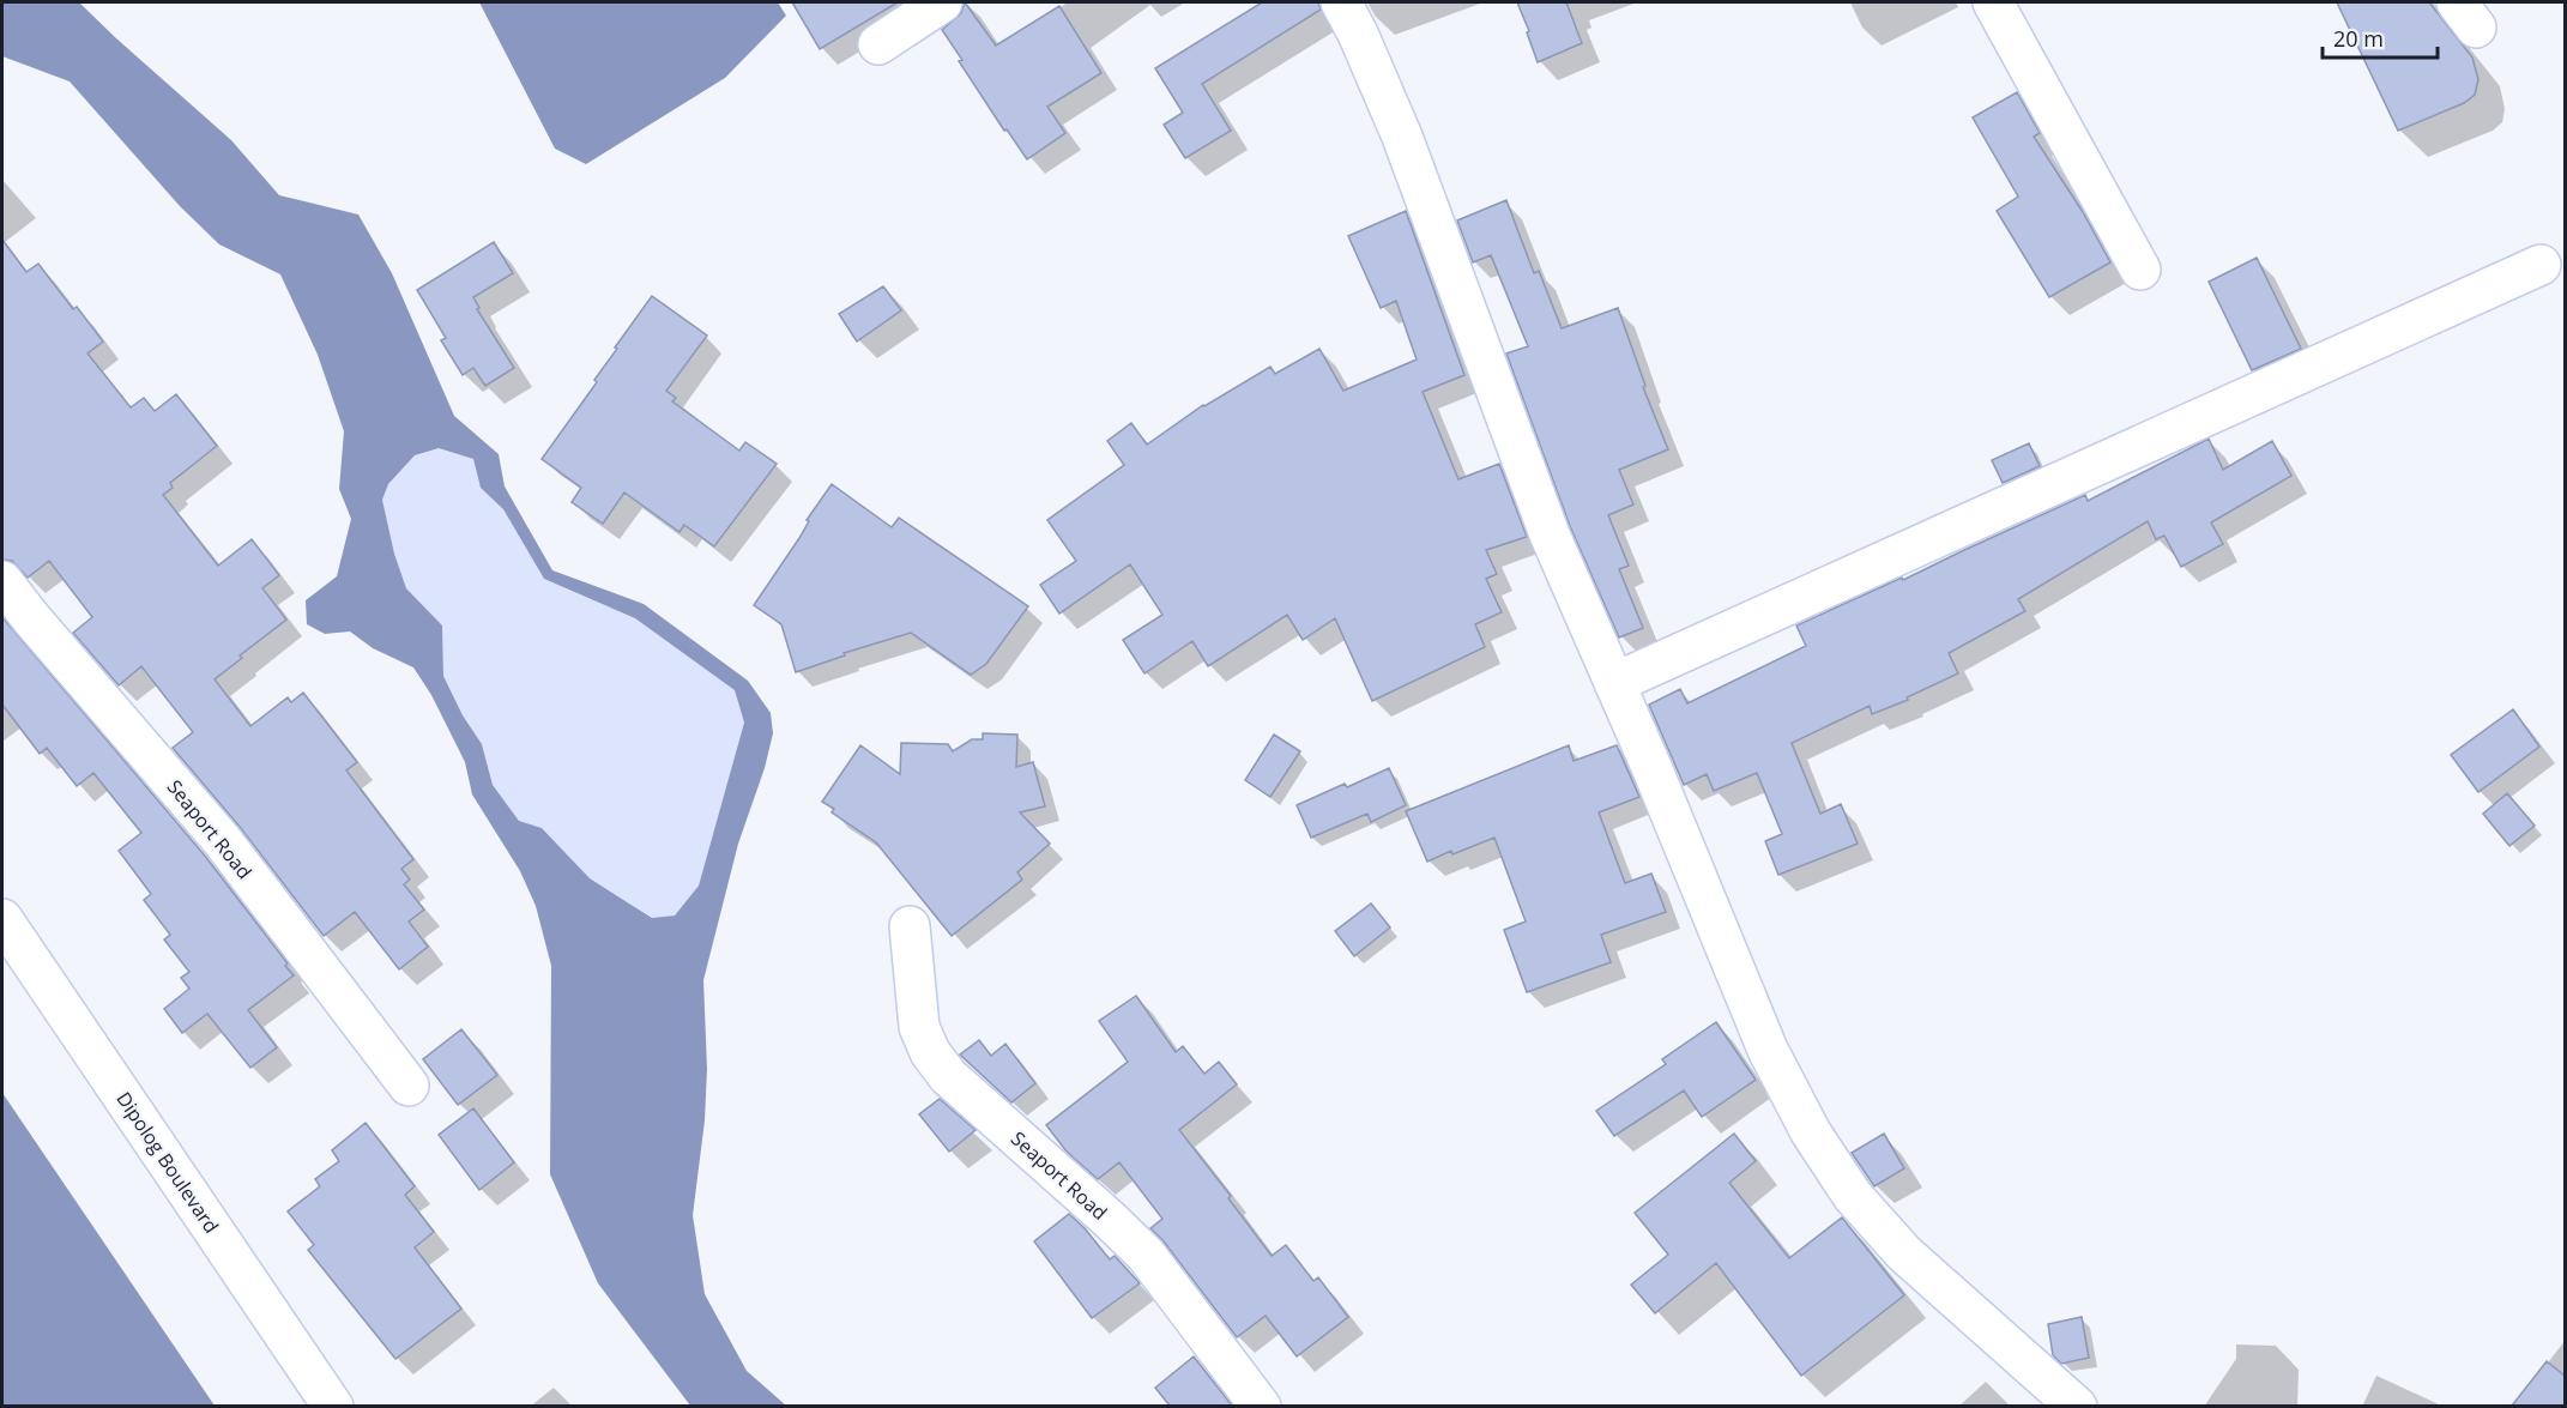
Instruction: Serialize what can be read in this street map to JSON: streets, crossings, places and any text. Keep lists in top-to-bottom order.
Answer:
{
  "streets": {
    "street": ["Seaport Road", "Dipolog Boulevard"]
  },
  "scale_bar": "20 m"
}
